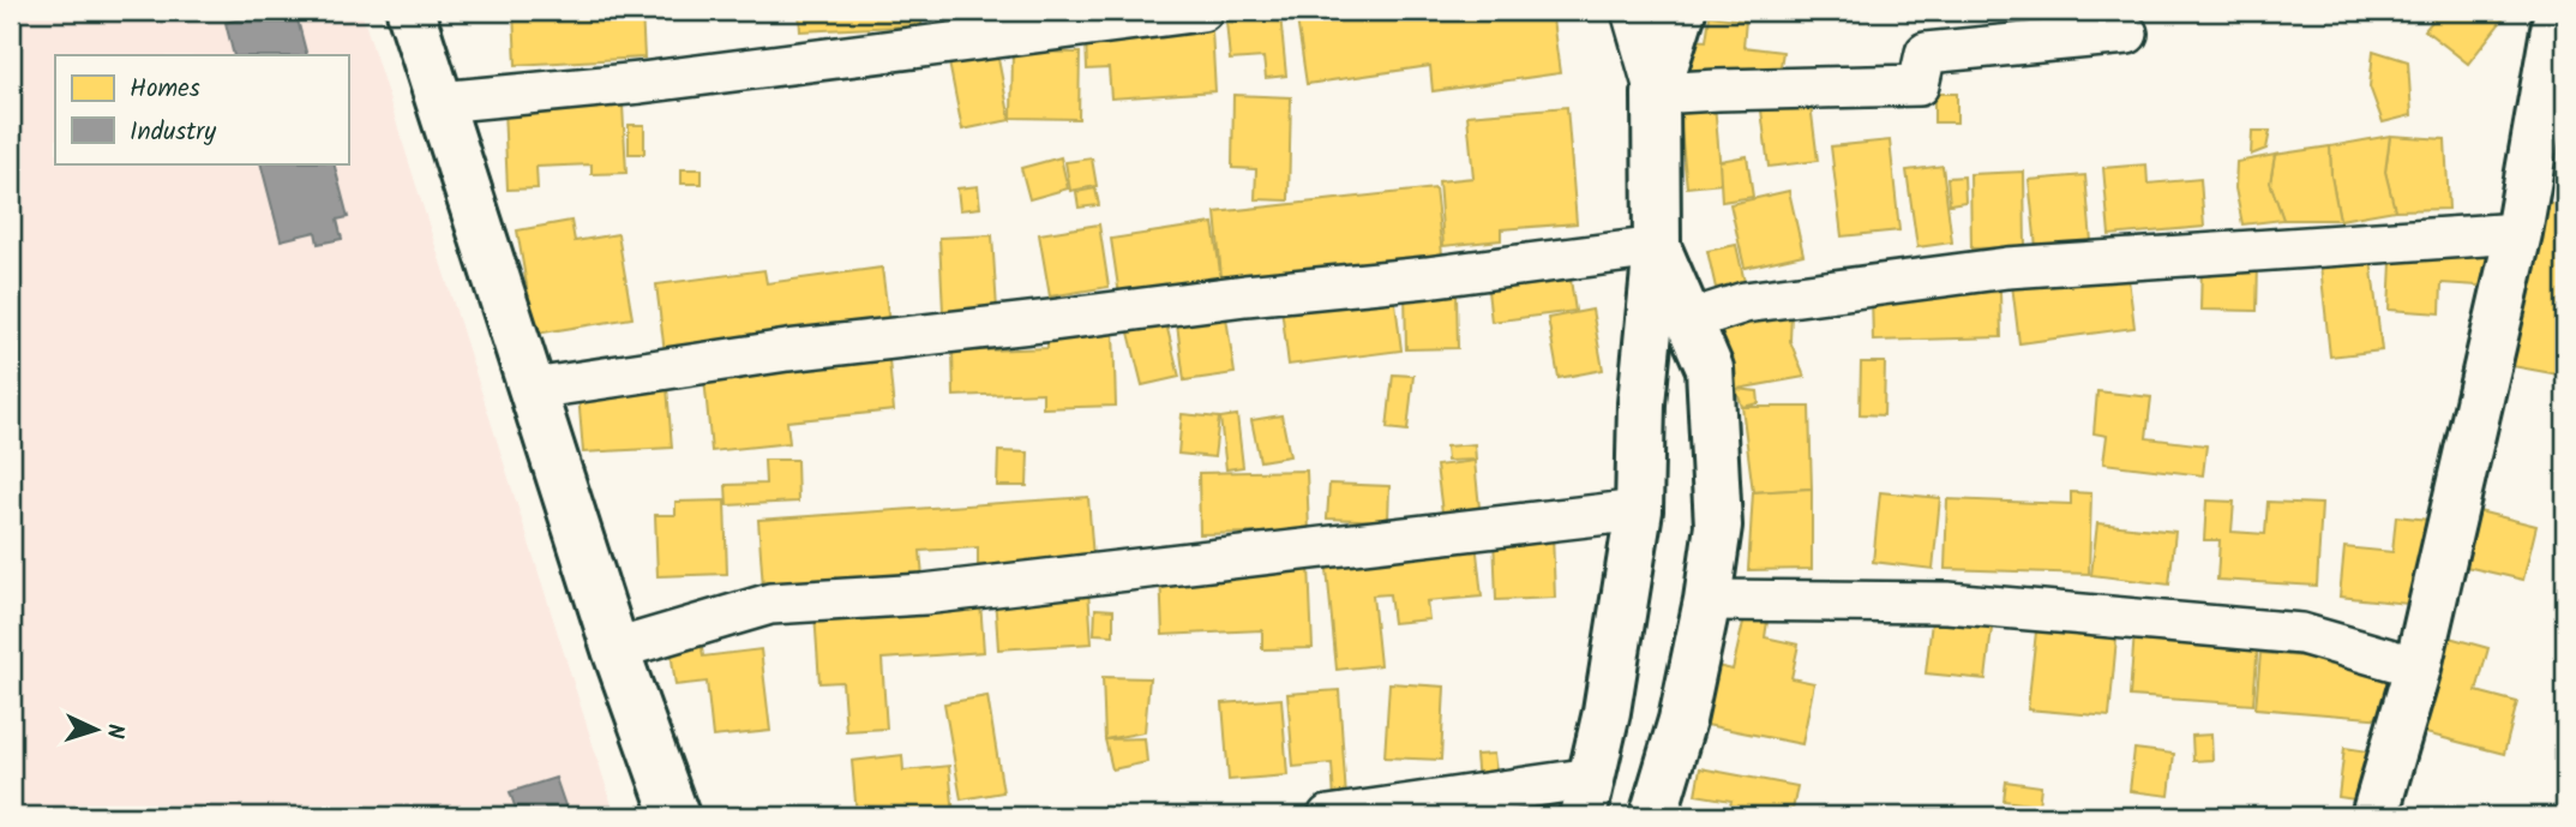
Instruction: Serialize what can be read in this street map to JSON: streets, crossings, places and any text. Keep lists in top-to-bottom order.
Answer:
{
  "legend": ["Homes", "Industry"],
  "north": "right"
}
